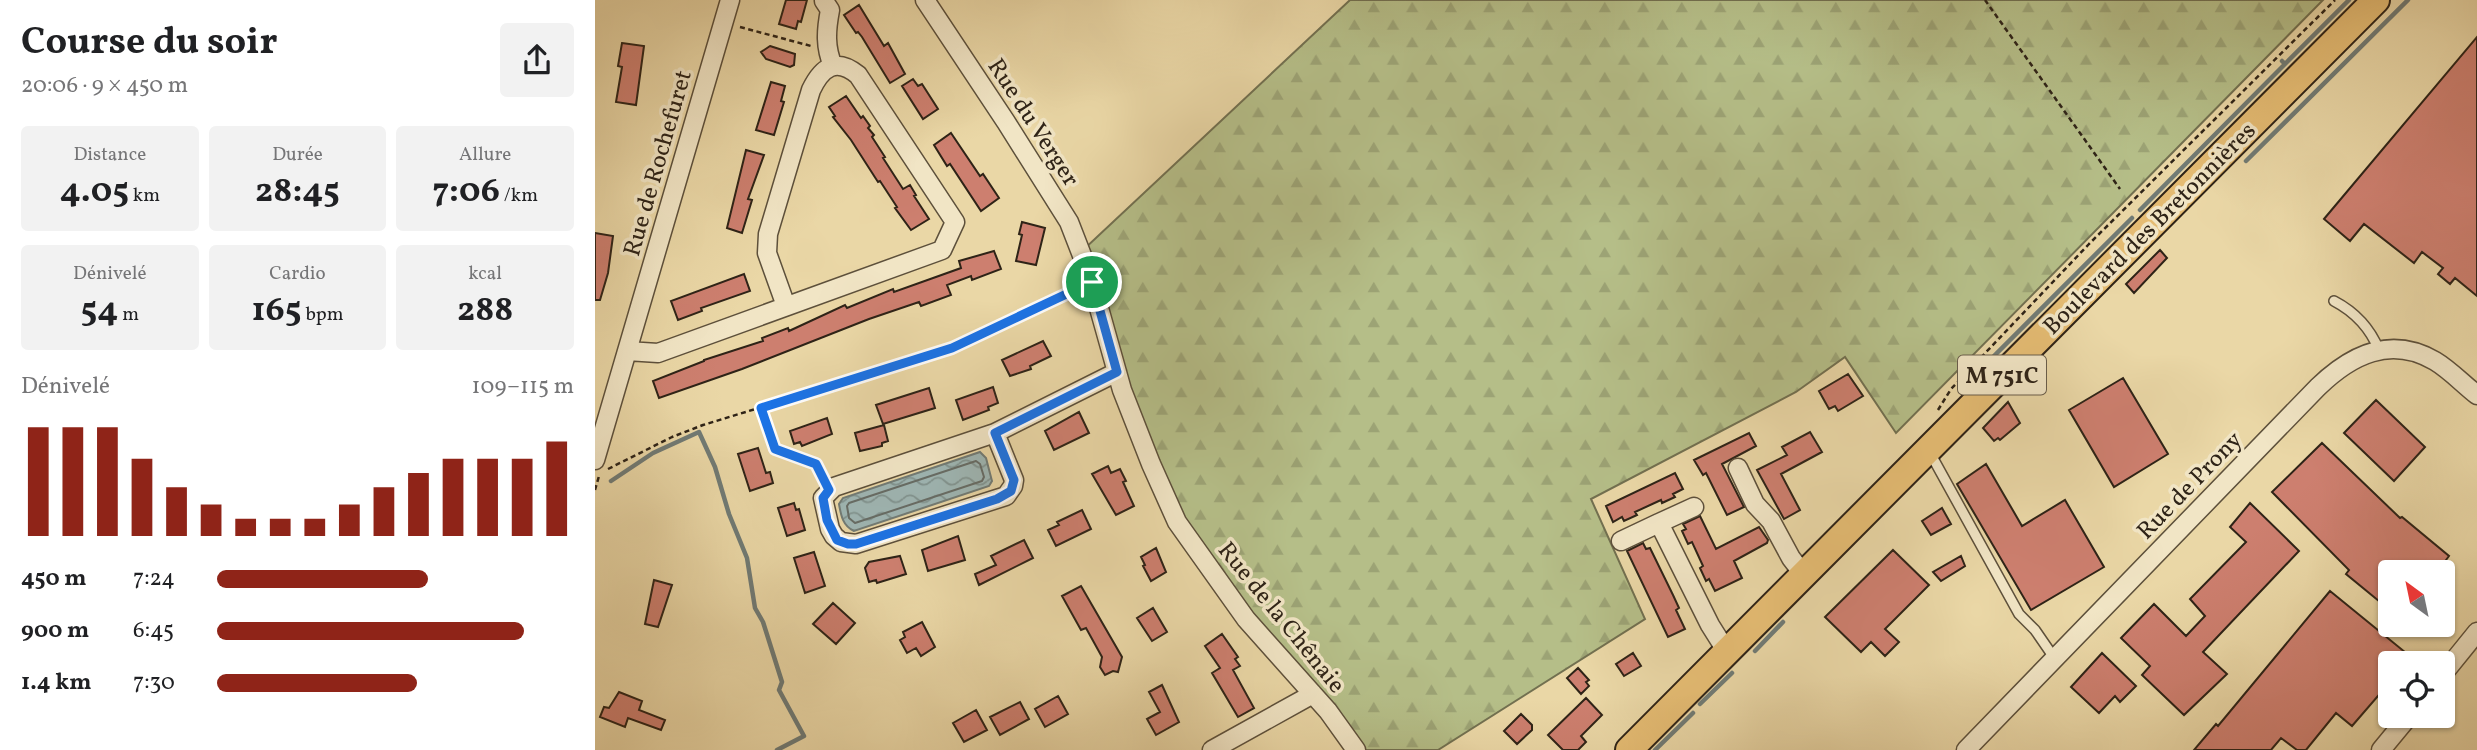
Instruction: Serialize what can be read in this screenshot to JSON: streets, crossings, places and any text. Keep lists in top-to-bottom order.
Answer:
{
  "streets": {
    "main road": ["Boulevard des Bretonnières", "M 751C"],
    "street": [
      "Rue du Verger",
      "Rue de Rochefuret",
      "Rue de Prony",
      "Rue de la Chênaie"
    ]
  },
  "crossings": [
    ["Rue du Verger", "Rue de la Chênaie"]
  ],
  "north": "top left",
  "page": {
    "heading": ["Course du soir", "20:06 · 9 × 450 m"],
    "stats": [
      ["Distance", "4.05 km"],
      ["Durée", "28:45"],
      ["Allure", "7:06 /km"],
      ["Dénivelé", "54 m"],
      ["Cardio", "165 bpm"],
      ["kcal", "288"]
    ],
    "chart": ["Dénivelé", "109–115 m"],
    "list": [
      {
        "name": "450 m",
        "note": "7:24"
      },
      {
        "name": "900 m",
        "note": "6:45"
      },
      {
        "name": "1.4 km",
        "note": "7:30"
      }
    ]
  }
}
